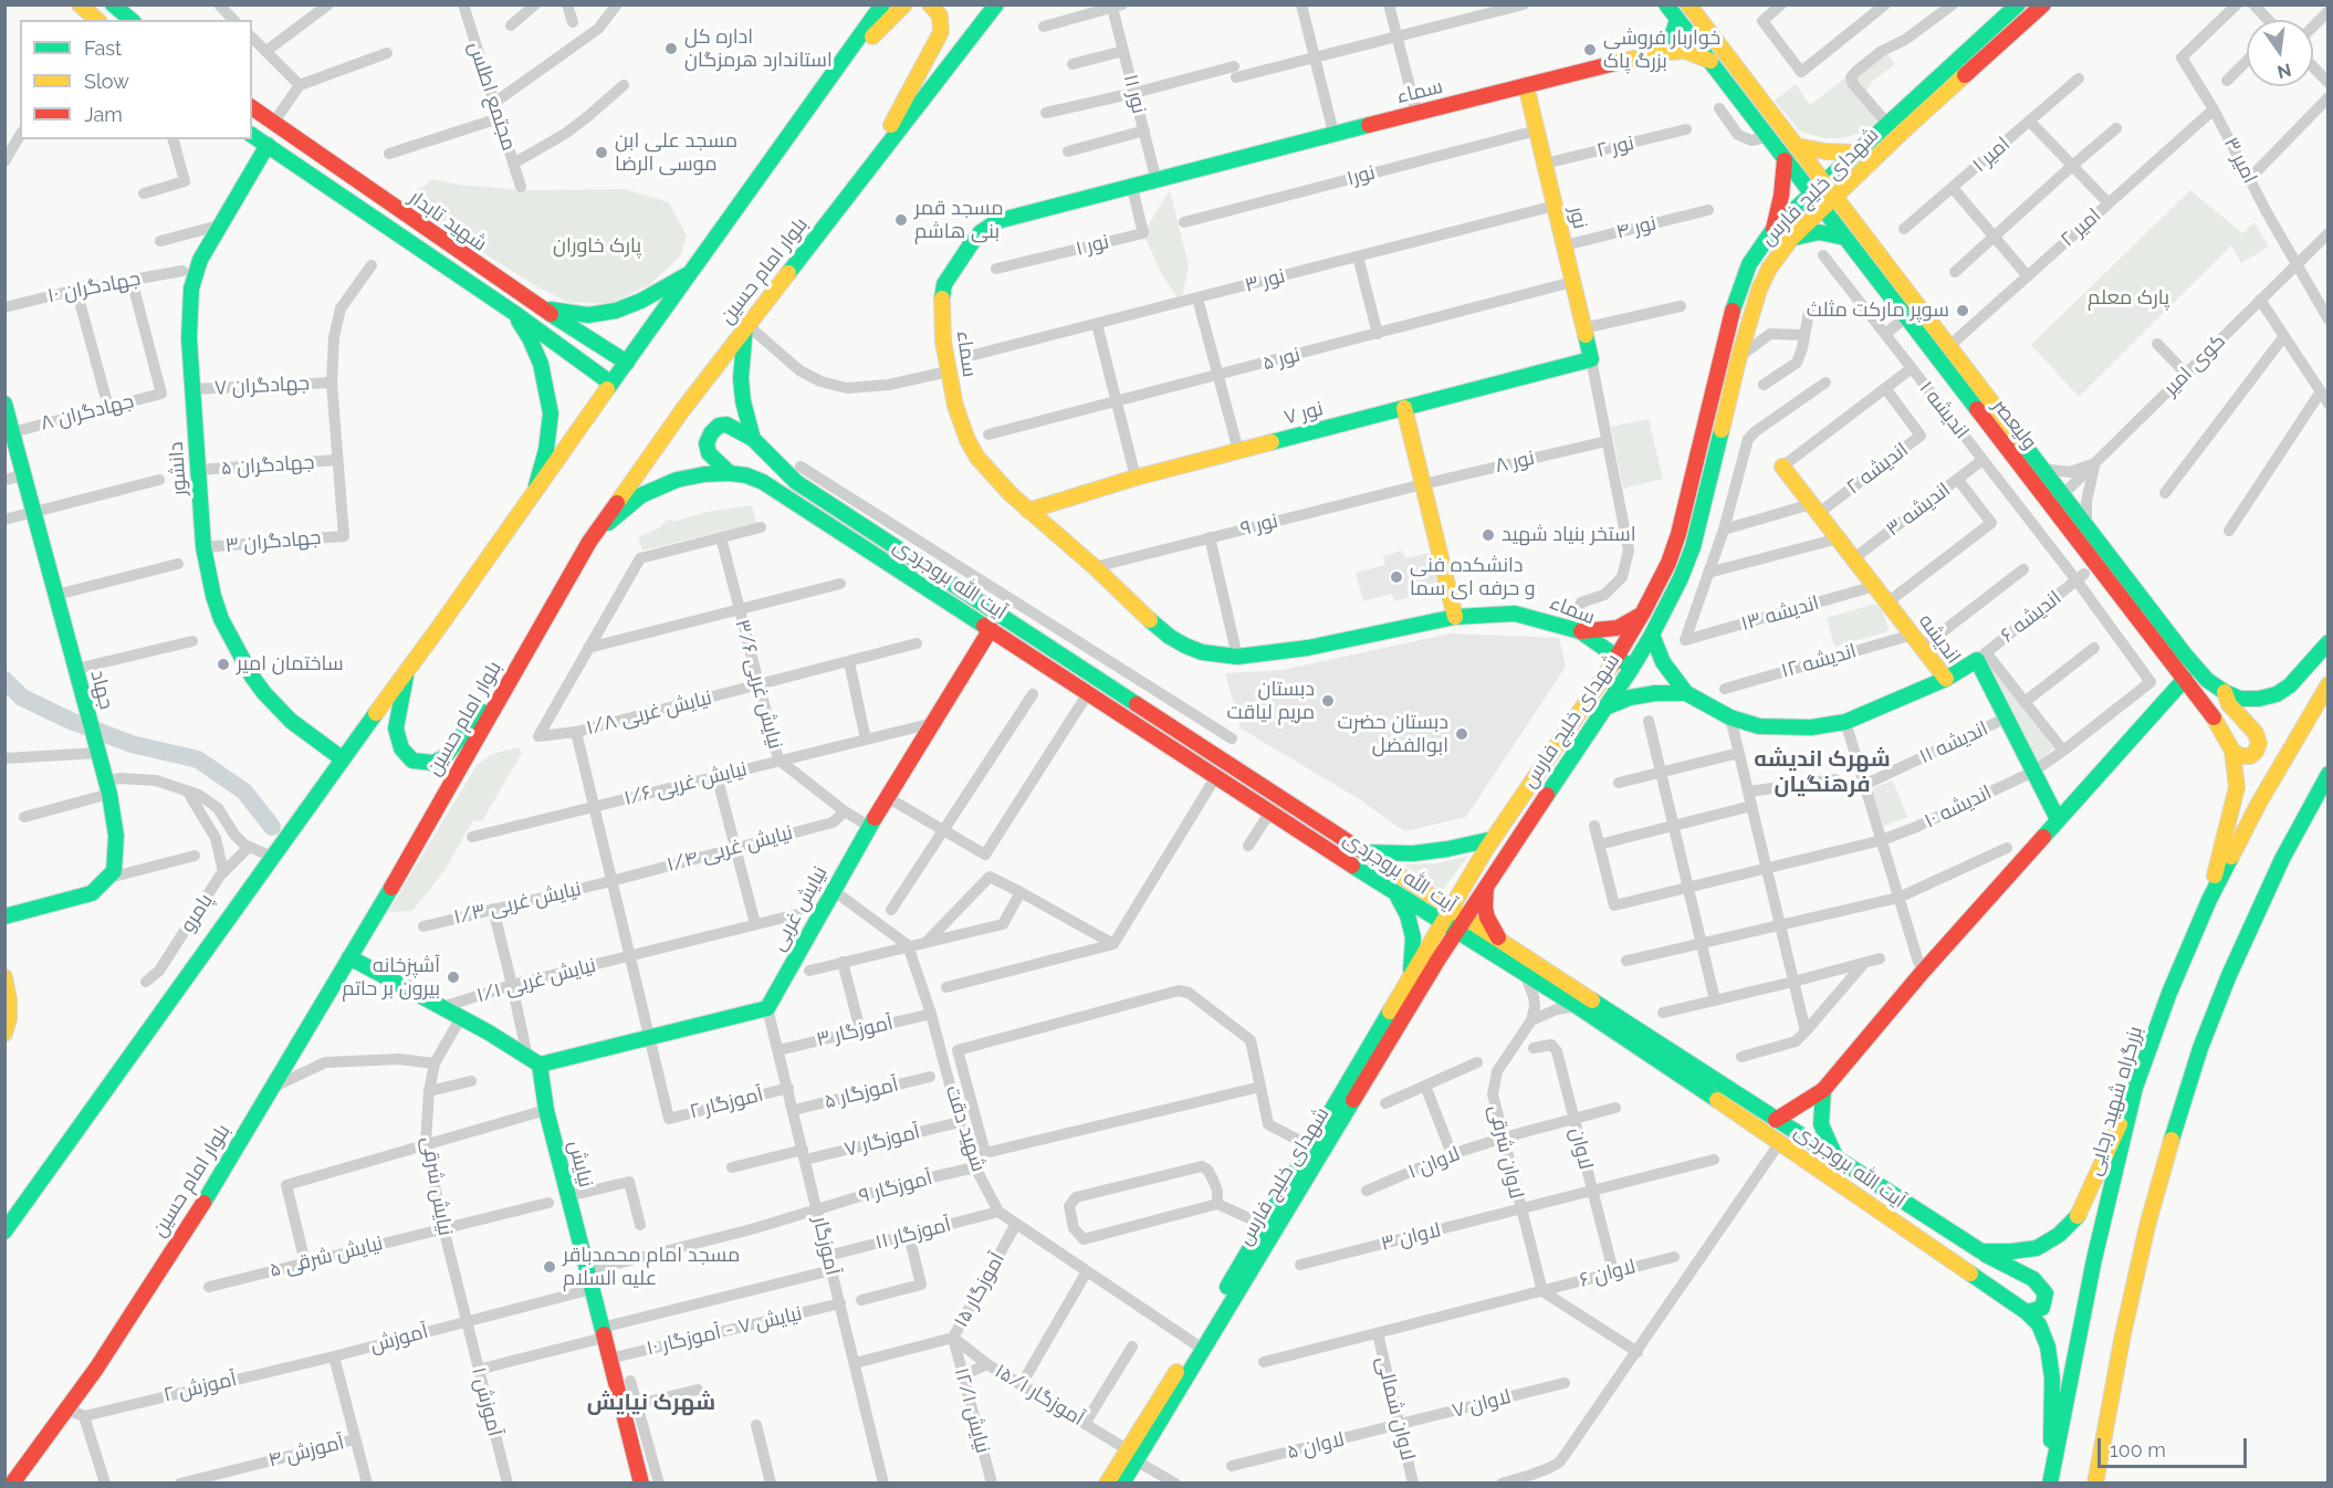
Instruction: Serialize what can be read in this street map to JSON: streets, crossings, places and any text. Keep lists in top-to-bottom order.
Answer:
{
  "streets": {
    "main road": [
      "سماء",
      "شهدای خلیج فارس",
      "نور",
      "شهید تابدار",
      "بلوار امام حسین",
      "نور ۷",
      "ولیعصر",
      "دانشور",
      "آیت الله بروجردی",
      "اندیشه",
      "جهاد",
      "نیایش غربی",
      "بزرگراه شهید رجایی",
      "نیایش"
    ],
    "street": [
      "نور ۱۱",
      "مجتمع اطلس",
      "نور ۲",
      "امیر ۱",
      "امیر ۳",
      "نور۱",
      "نور ۴",
      "امیر ۲",
      "نور ۱",
      "نور ۳",
      "جهادگران ۱۰",
      "نور ۵",
      "کوی امیر",
      "جهادگران ۷",
      "اندیشه ۱",
      "جهادگران ۸",
      "نور ۸",
      "جهادگران ۵",
      "اندیشه ۲",
      "اندیشه ۳",
      "نور ۹",
      "جهادگران ۳",
      "اندیشه ۱۳",
      "اندیشه ۶",
      "اندیشه ۱۲",
      "نیایش غربی ۳/۶",
      "نیایش غربی ۱/۸",
      "اندیشه ۱۱",
      "نیایش غربی ۱/۶",
      "اندیشه ۱۰",
      "نیایش غربی ۱/۴",
      "نیایش غربی ۱/۳",
      "پامرو",
      "نیایش غربی ۱/۱",
      "آموزگار ۳",
      "آموزگار ۵",
      "آموزگار ۲",
      "شهید دقت",
      "آموزگار ۷",
      "لاوان",
      "لاوان شرقی",
      "لاوان ۱",
      "نیایش شرقی",
      "آموزگار ۹",
      "آموزگار ۱۱",
      "لاوان ۳",
      "آموزگار",
      "نیایش شرقی ۵",
      "لاوان ۶",
      "آموزگار ۱۵",
      "نیایش ۷ - آموزگار ۱۰",
      "آموزش",
      "آموزش ۲",
      "آموزگار ۱۵/۱",
      "آموزش ۱",
      "لاوان ۷",
      "لاوان شمالی",
      "نیایش ۱۲/۱",
      "لاوان ۵",
      "آموزش ۴"
    ]
  },
  "crossings": [
    ["سماء", "نور ۱۱"],
    ["سماء", "شهدای خلیج فارس"],
    ["سماء", "نور"],
    ["سماء", "نور ۱"],
    ["سماء", "نور ۷"],
    ["سماء", "ولیعصر"],
    ["سماء", "نور ۹"],
    ["نور ۲", "نور"],
    ["امیر ۳", "امیر ۲"],
    ["امیر ۳", "کوی امیر"],
    ["نور۱", "نور"],
    ["شهدای خلیج فارس", "ولیعصر"],
    ["شهدای خلیج فارس", "آیت الله بروجردی"],
    ["شهدای خلیج فارس", "اندیشه"],
    ["شهدای خلیج فارس", "شهید دقت"],
    ["شهدای خلیج فارس", "آموزگار ۱۵/۱"],
    ["نور", "نور ۴"],
    ["نور", "نور ۳"],
    ["نور", "نور ۵"],
    ["نور", "نور ۷"],
    ["شهید تابدار", "دانشور"],
    ["امیر ۲", "ولیعصر"],
    ["بلوار امام حسین", "آیت الله بروجردی"],
    ["جهادگران ۱۰", "جهادگران ۸"],
    ["کوی امیر", "ولیعصر"],
    ["جهادگران ۷", "دانشور"],
    ["اندیشه ۱", "اندیشه ۲"],
    ["اندیشه ۱", "اندیشه ۳"],
    ["اندیشه ۱", "اندیشه ۶"],
    ["اندیشه ۱", "اندیشه"],
    ["اندیشه ۱", "اندیشه ۱۰"],
    ["جهادگران ۸", "جهاد"],
    ["ولیعصر", "بزرگراه شهید رجایی"],
    ["نور ۸", "نور ۹"],
    ["جهادگران ۵", "دانشور"],
    ["جهادگران ۵", "جهادگران ۳"],
    ["دانشور", "جهادگران ۳"],
    ["اندیشه ۲", "اندیشه"],
    ["اندیشه ۳", "اندیشه"],
    ["آیت الله بروجردی", "نیایش غربی"],
    ["آیت الله بروجردی", "بزرگراه شهید رجایی"],
    ["اندیشه ۱۳", "اندیشه"],
    ["اندیشه ۶", "اندیشه"],
    ["اندیشه", "اندیشه ۱۲"],
    ["اندیشه", "اندیشه ۱۱"],
    ["اندیشه", "اندیشه ۱۰"],
    ["نیایش غربی ۳/۶", "نیایش غربی ۱/۸"],
    ["نیایش غربی ۳/۶", "نیایش غربی ۱/۶"],
    ["نیایش غربی ۳/۶", "نیایش غربی ۱/۴"],
    ["نیایش غربی ۳/۶", "نیایش غربی"],
    ["نیایش غربی ۱/۶", "نیایش غربی"],
    ["نیایش غربی ۱/۴", "نیایش غربی ۱/۳"],
    ["نیایش غربی", "آموزگار"],
    ["آموزگار ۳", "شهید دقت"],
    ["آموزگار ۳", "آموزگار"],
    ["آموزگار ۵", "آموزگار"],
    ["آموزگار ۲", "آموزگار"],
    ["شهید دقت", "آموزگار ۷"],
    ["شهید دقت", "آموزگار ۹"],
    ["شهید دقت", "آموزگار ۱۱"],
    ["شهید دقت", "آموزگار ۱۵"],
    ["آموزگار ۷", "آموزگار"],
    ["لاوان", "لاوان ۱"],
    ["لاوان", "لاوان ۳"],
    ["لاوان", "لاوان ۶"],
    ["لاوان شرقی", "لاوان ۱"],
    ["لاوان شرقی", "لاوان ۳"],
    ["لاوان شرقی", "لاوان ۶"],
    ["نیایش", "آموزگار ۹"],
    ["نیایش", "نیایش ۷ - آموزگار ۱۰"],
    ["نیایش", "آموزش"],
    ["نیایش شرقی", "نیایش شرقی ۵"],
    ["نیایش شرقی", "آموزش"],
    ["نیایش شرقی", "آموزش ۱"],
    ["آموزگار ۹", "آموزگار"],
    ["آموزگار ۱۱", "آموزگار"],
    ["آموزگار", "آموزگار ۱۵"],
    ["آموزگار", "نیایش ۷ - آموزگار ۱۰"],
    ["آموزگار ۱۵", "آموزگار ۱۵/۱"],
    ["آموزگار ۱۵", "نیایش ۱۲/۱"],
    ["آموزش", "آموزش ۲"],
    ["آموزش", "آموزش ۱"],
    ["آموزگار ۱۵/۱", "نیایش ۱۲/۱"],
    ["لاوان ۷", "لاوان شمالی"],
    ["لاوان ۷", "لاوان ۵"],
    ["لاوان شمالی", "لاوان ۵"]
  ],
  "districts": ["شهرک اندیشه فرهنگیان", "شهرک نیایش"],
  "parks": ["پارک خاوران", "پارک معلم"],
  "places": [
    "اداره کل استاندارد هرمزگان",
    "خواربار فروشی بزرگ پاک",
    "مسجد علی ابن موسی الرضا",
    "مسجد قمر بنی هاشم",
    "سوپر مارکت مثلث",
    "استخر بنیاد شهید",
    "دانشکده فنی و حرفه ای سما",
    "ساختمان امیر",
    "دبستان مریم لیاقت",
    "دبستان حضرت ابوالفضل",
    "آشپزخانه بیرون بر حاتم",
    "مسجد امام محمدباقر علیه السلام"
  ],
  "legend": ["Fast", "Slow", "Jam"],
  "scale_bar": "100 m",
  "north": "bottom"
}
